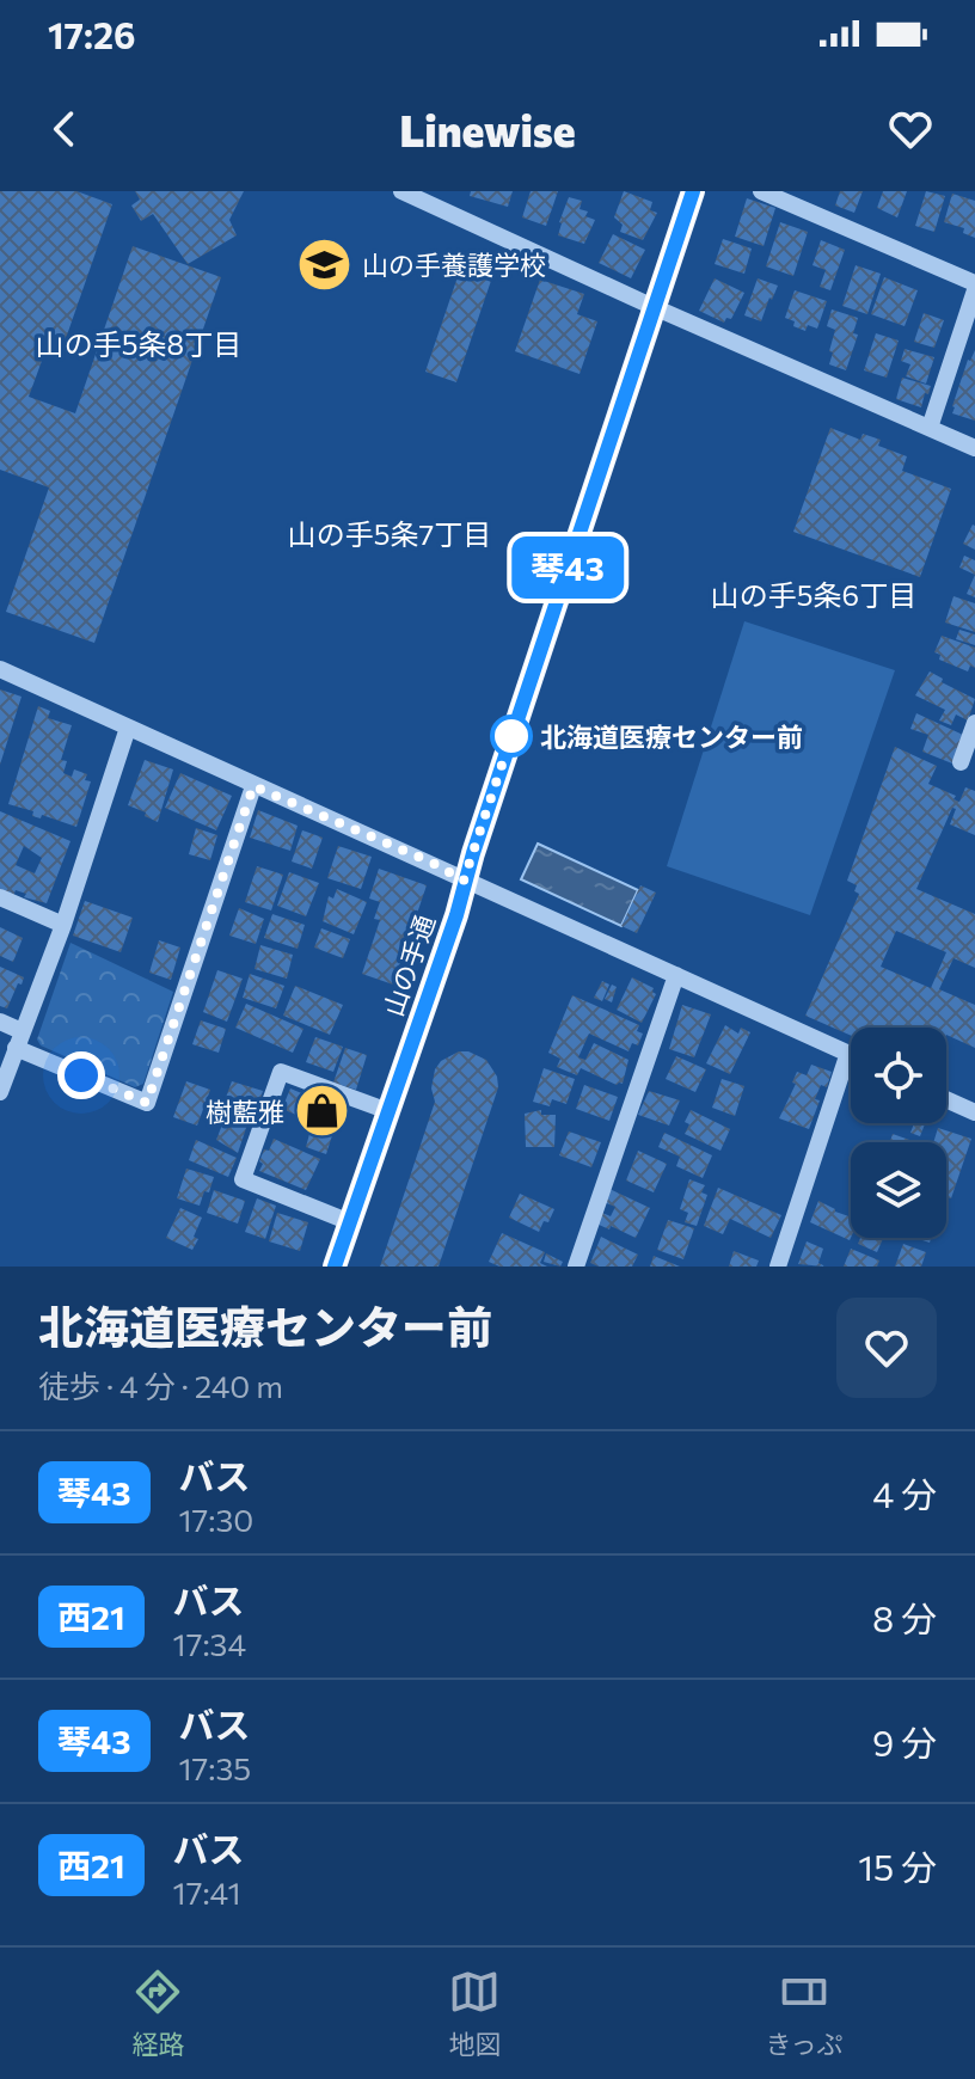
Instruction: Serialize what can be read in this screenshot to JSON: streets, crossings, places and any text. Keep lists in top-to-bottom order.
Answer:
{
  "streets": {
    "main road": ["山の手通"]
  },
  "districts": ["山の手5条8丁目", "山の手5条7丁目", "山の手5条6丁目"],
  "places": {
    "school or university": ["山の手養護学校"],
    "other": ["北海道医療センター前"],
    "shop": ["樹藍雅"]
  },
  "lines": ["bus line 琴43"],
  "page": {
    "status": "17:26",
    "header": "Linewise",
    "on_map": "琴43",
    "heading": ["北海道医療センター前", "徒歩 · 4 分 · 240 m"],
    "list": [
      {
        "mark": "琴43",
        "name": "バス",
        "note": "17:30",
        "value": "4 分"
      },
      {
        "mark": "西21",
        "name": "バス",
        "note": "17:34",
        "value": "8 分"
      },
      {
        "mark": "琴43",
        "name": "バス",
        "note": "17:35",
        "value": "9 分"
      },
      {
        "mark": "西21",
        "name": "バス",
        "note": "17:41",
        "value": "15 分"
      }
    ],
    "tabs": ["経路", "地図", "きっぷ"]
  }
}
